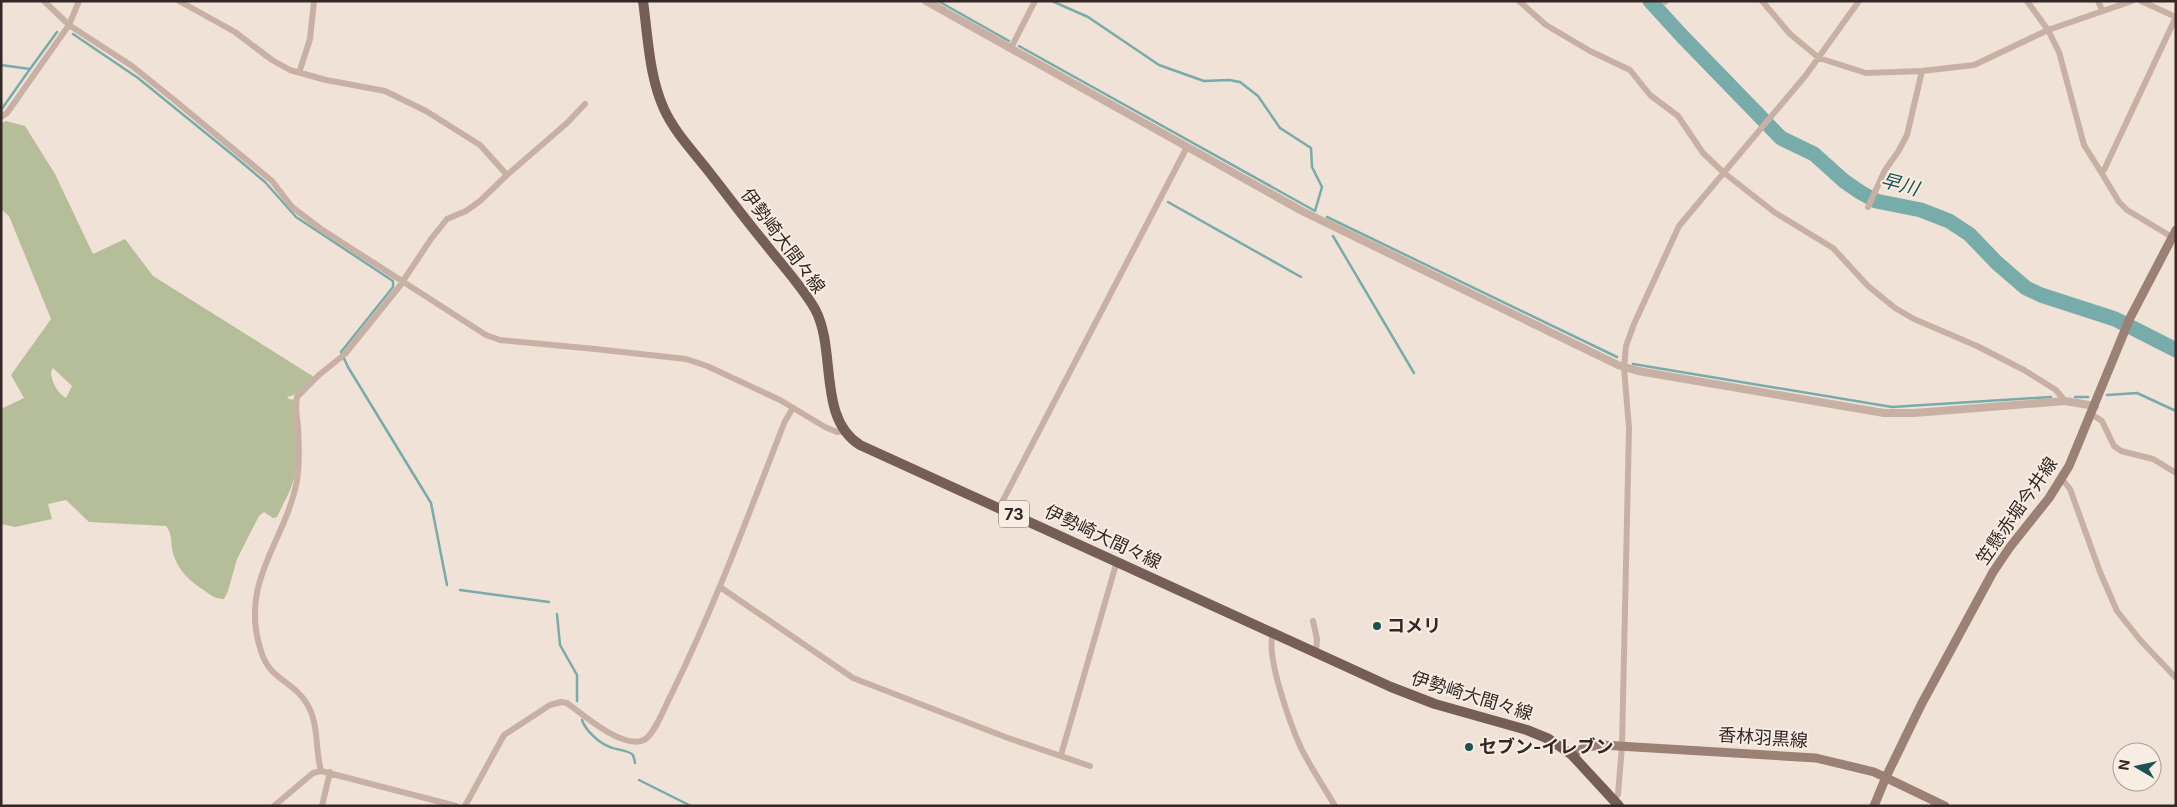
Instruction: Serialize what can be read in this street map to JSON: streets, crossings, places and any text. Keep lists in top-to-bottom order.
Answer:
{
  "streets": {
    "main road": [
      "伊勢崎大間々線",
      "笠懸赤堀今井線",
      "73",
      "香林羽黒線"
    ]
  },
  "crossings": [
    ["伊勢崎大間々線", "香林羽黒線"],
    ["笠懸赤堀今井線", "香林羽黒線"]
  ],
  "water": ["早川"],
  "places": ["コメリ", "セブン-イレブン"],
  "north": "left"
}
